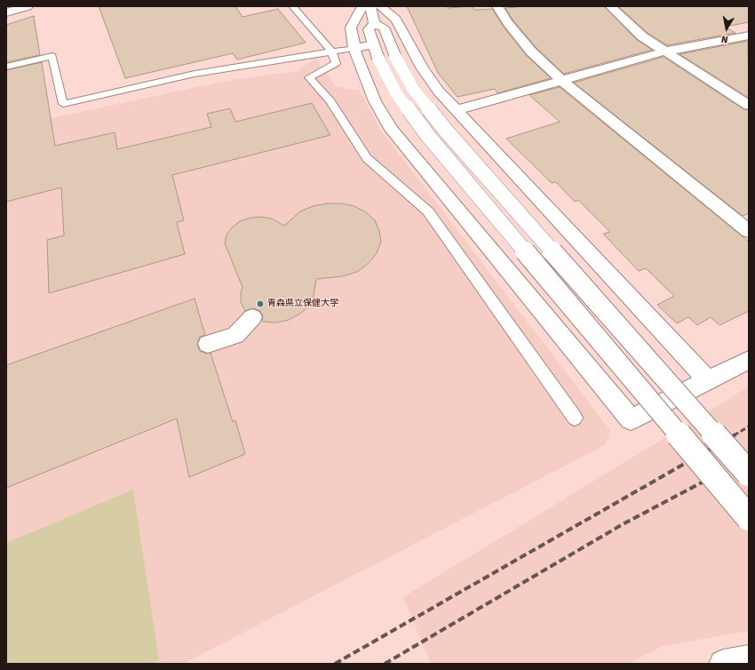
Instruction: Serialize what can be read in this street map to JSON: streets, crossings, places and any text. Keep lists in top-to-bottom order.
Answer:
{
  "places": ["青森県立保健大学"],
  "north": "bottom"
}
